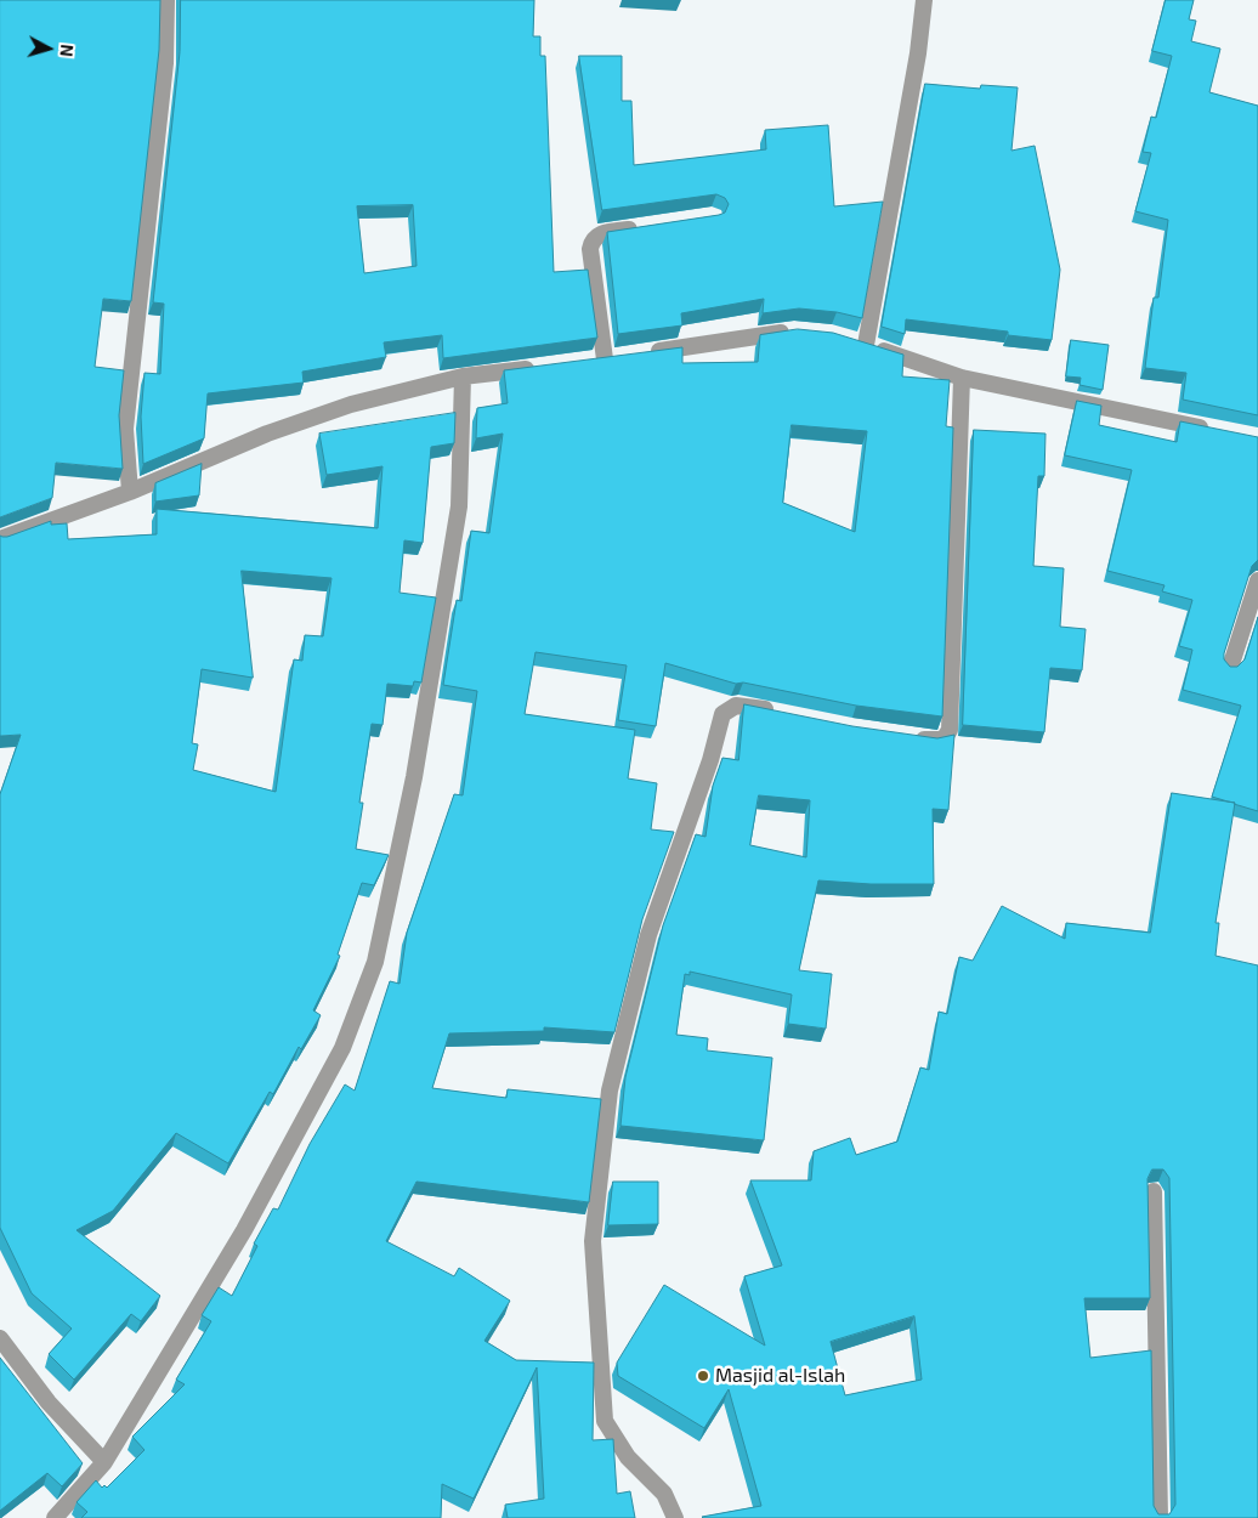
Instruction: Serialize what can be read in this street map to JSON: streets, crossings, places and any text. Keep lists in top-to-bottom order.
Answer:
{
  "places": ["Masjid al-Islah"],
  "north": "right"
}
